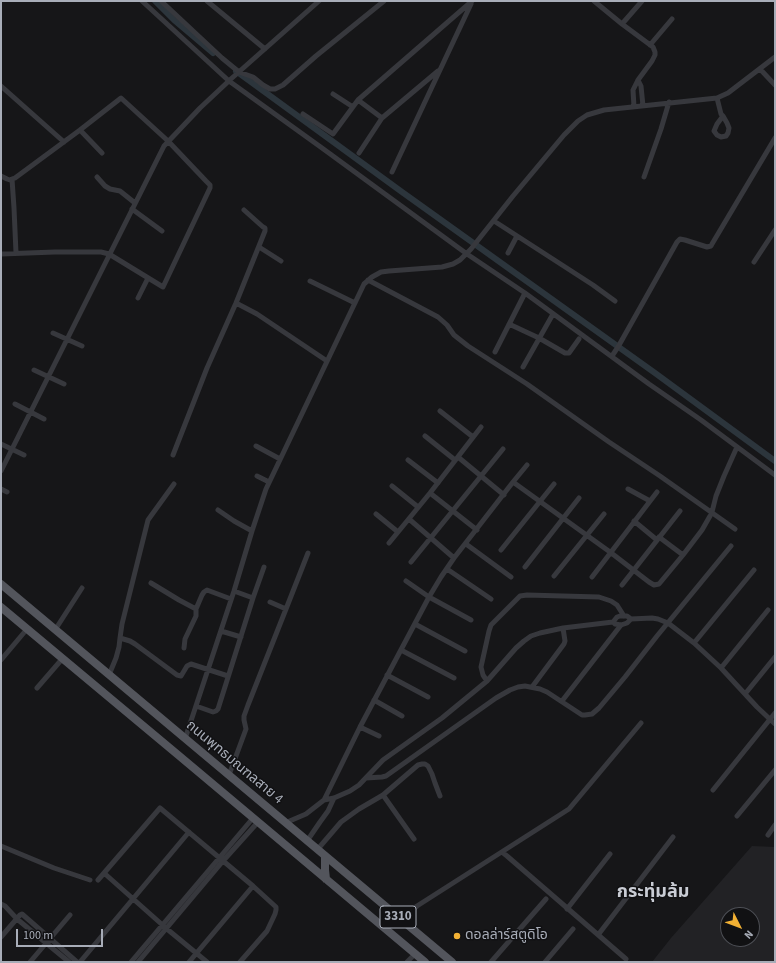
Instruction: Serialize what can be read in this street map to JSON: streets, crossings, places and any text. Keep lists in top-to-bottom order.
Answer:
{
  "streets": {
    "main road": ["ถนนพุทธมณฑลสาย 4", "3310"]
  },
  "districts": ["กระทุ่มล้ม"],
  "places": ["ดอลล่าร์สตูดิโอ"],
  "scale_bar": "100 m",
  "north": "bottom right"
}
